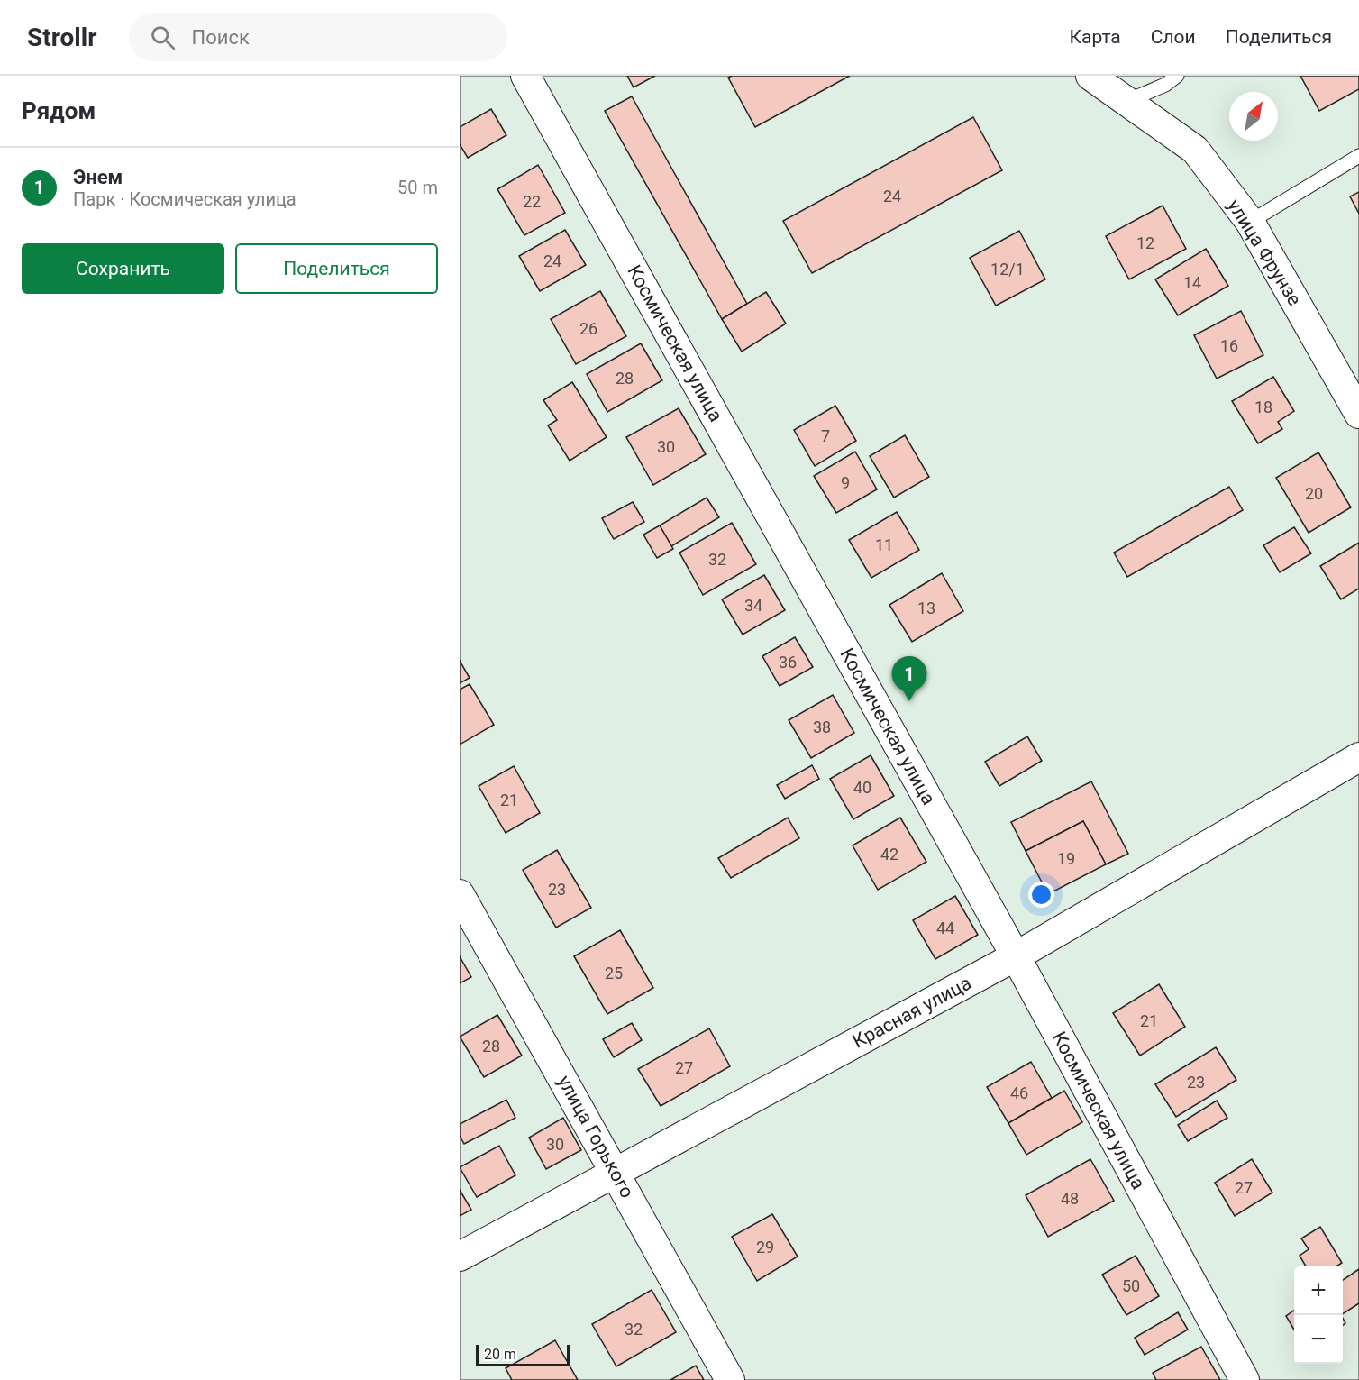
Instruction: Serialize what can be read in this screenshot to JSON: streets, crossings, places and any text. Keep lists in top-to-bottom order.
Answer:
{
  "streets": {
    "street": [
      "улица Фрунзе",
      "Космическая улица",
      "Красная улица",
      "улица Горького"
    ]
  },
  "crossings": [
    ["Космическая улица", "Красная улица"],
    ["Красная улица", "улица Горького"]
  ],
  "house_numbers": [
    "24",
    "22",
    "12",
    "24",
    "12/1",
    "14",
    "26",
    "16",
    "28",
    "18",
    "7",
    "30",
    "9",
    "20",
    "11",
    "32",
    "34",
    "13",
    "36",
    "38",
    "40",
    "21",
    "42",
    "19",
    "23",
    "44",
    "25",
    "21",
    "28",
    "27",
    "23",
    "46",
    "30",
    "27",
    "48",
    "29",
    "50",
    "32"
  ],
  "scale_bar": "20 m",
  "north": "top right",
  "page": {
    "header": "Strollr",
    "search": "Поиск",
    "nav": ["Карта", "Слои", "Поделиться"],
    "heading": "Рядом",
    "list": [
      {
        "mark": "1",
        "name": "Энем",
        "note": "Парк · Космическая улица",
        "value": "50 m"
      }
    ],
    "buttons": ["Сохранить", "Поделиться"],
    "pins": "1",
    "map_buttons": ["+", "−"],
    "scale": "20 m"
  }
}
